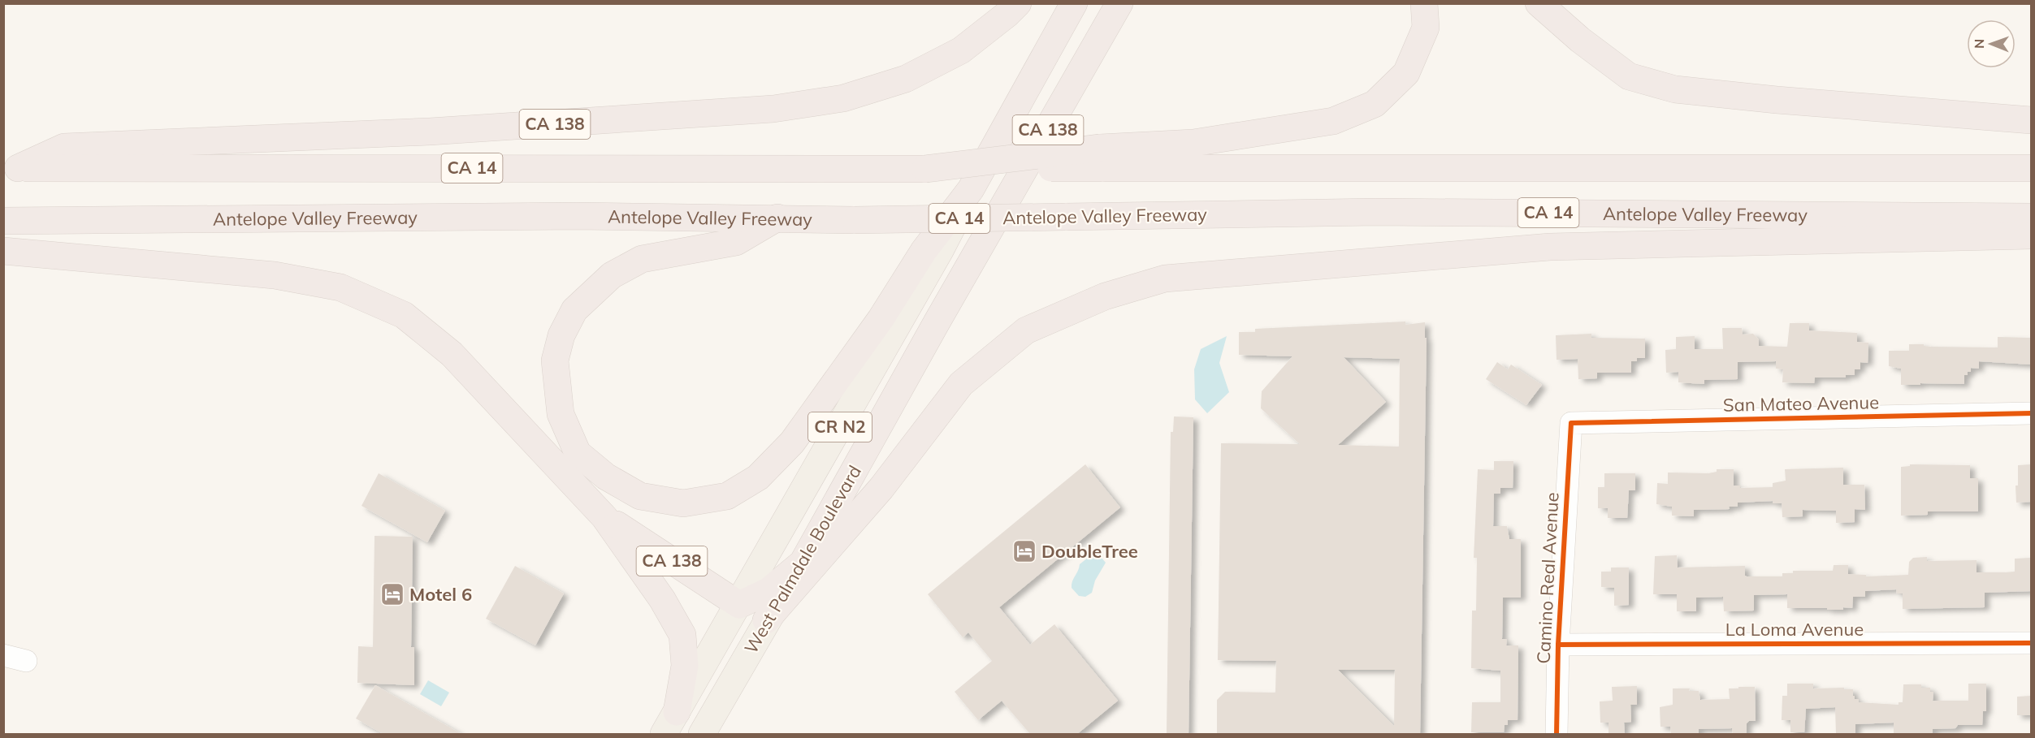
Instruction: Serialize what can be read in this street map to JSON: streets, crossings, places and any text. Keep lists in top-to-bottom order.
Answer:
{
  "streets": {
    "highway": [
      "CA 138",
      "CA 14",
      "Antelope Valley Freeway",
      "CR N2",
      "West Palmdale Boulevard"
    ],
    "street": ["San Mateo Avenue", "Camino Real Avenue", "La Loma Avenue"]
  },
  "crossings": [
    ["CA 138", "CA 14"],
    ["CA 138", "CR N2"],
    ["CA 138", "West Palmdale Boulevard"],
    ["San Mateo Avenue", "Camino Real Avenue"],
    ["CR N2", "West Palmdale Boulevard"],
    ["Camino Real Avenue", "La Loma Avenue"]
  ],
  "places": {
    "hotel": ["DoubleTree", "Motel 6"]
  },
  "north": "left"
}
